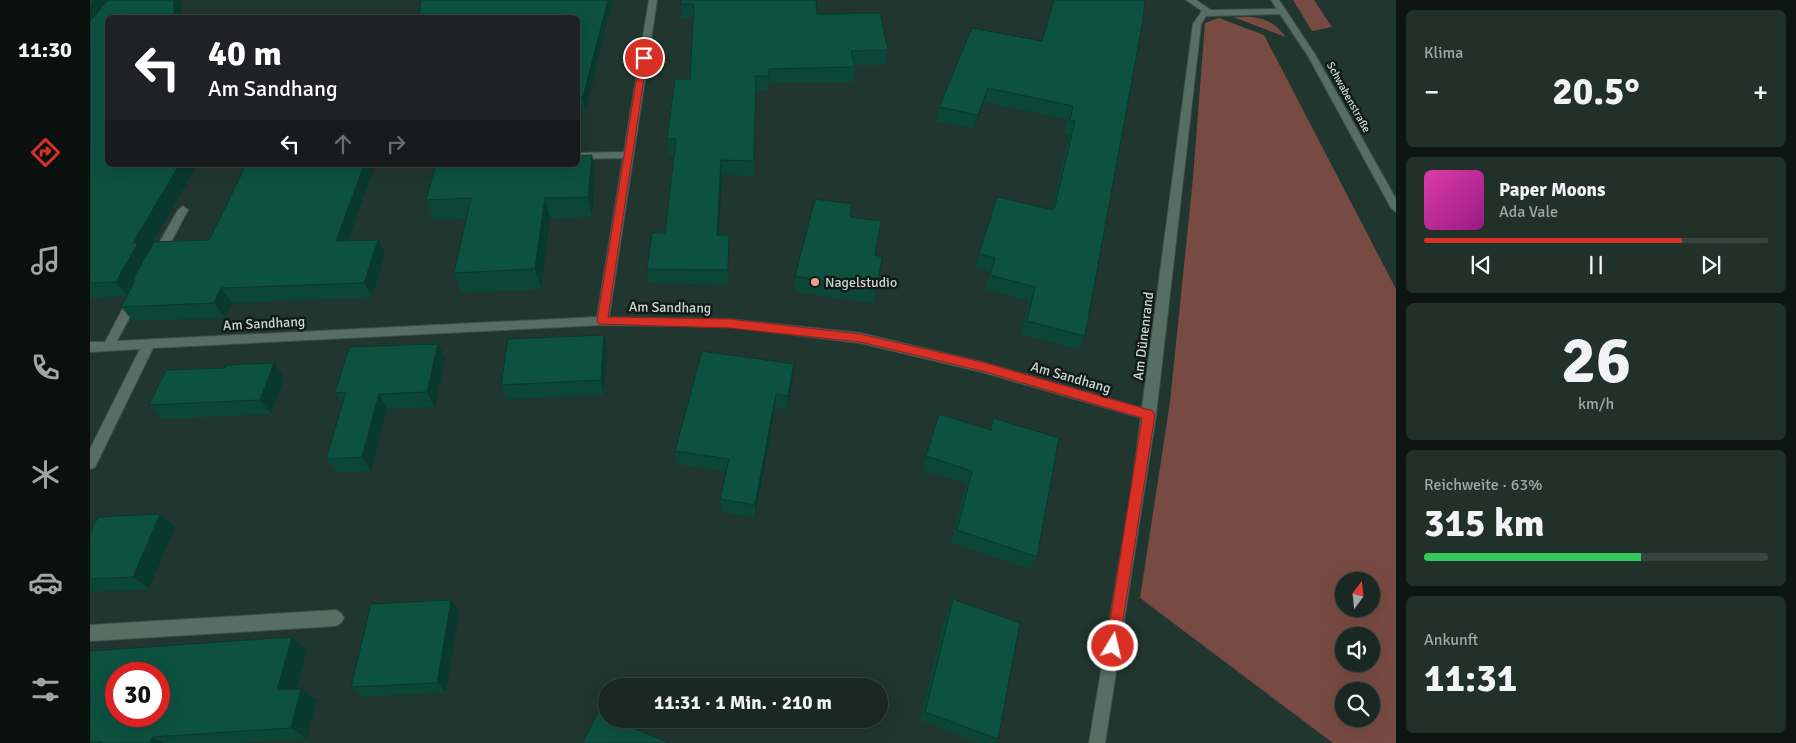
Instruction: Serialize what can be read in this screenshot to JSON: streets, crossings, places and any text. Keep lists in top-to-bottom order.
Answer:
{
  "streets": {
    "street": ["Schwabenstraße", "Am Sandhang", "Am Dünenrand"]
  },
  "crossings": [
    ["Am Sandhang", "Am Dünenrand"]
  ],
  "places": ["Nagelstudio"],
  "north": "top",
  "page": {
    "tabs": "11:30",
    "tile": [
      "Klima",
      ["26", "km/h"],
      ["Reichweite · 63%", "315 km"],
      ["Ankunft", "11:31"]
    ],
    "turn": ["40 m", "Am Sandhang"],
    "heat": ["−", "20.5°", "+"],
    "song": ["Paper Moons", "Ada Vale"],
    "limit": "30",
    "trip": "11:31 · 1 Min. · 210 m"
  }
}
